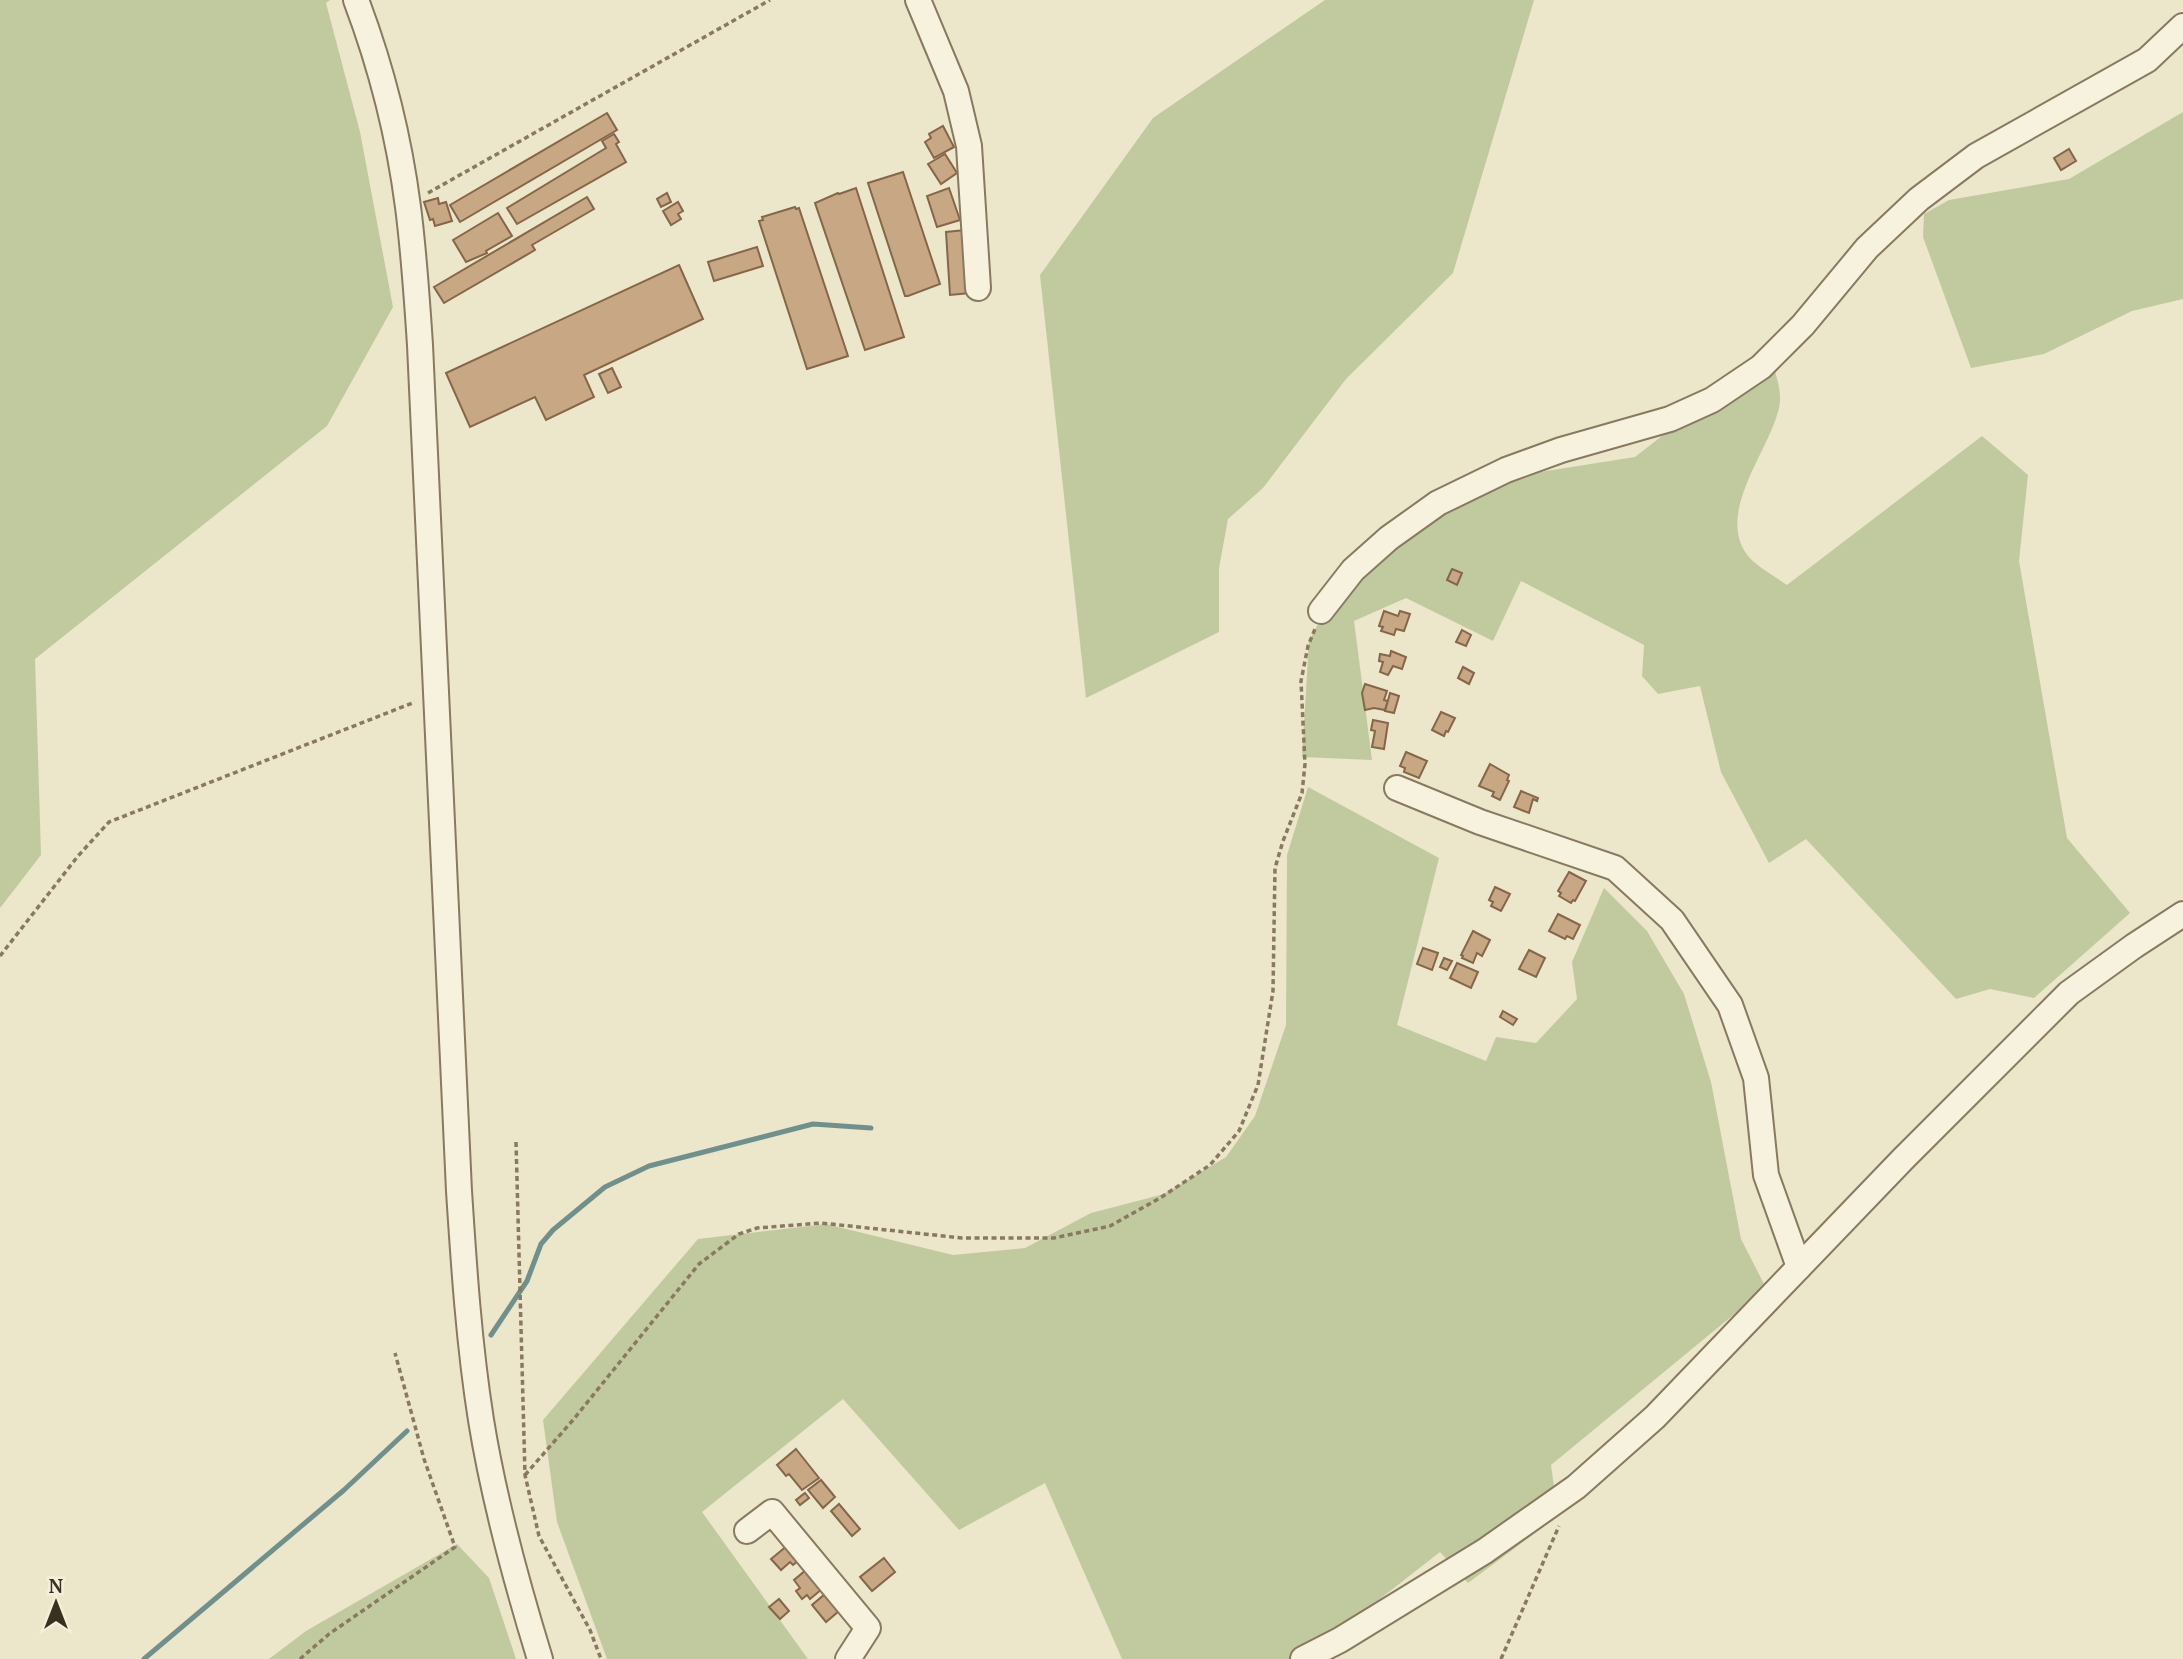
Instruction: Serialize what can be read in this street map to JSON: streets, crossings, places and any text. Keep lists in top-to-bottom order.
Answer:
{
  "north": "top"
}
